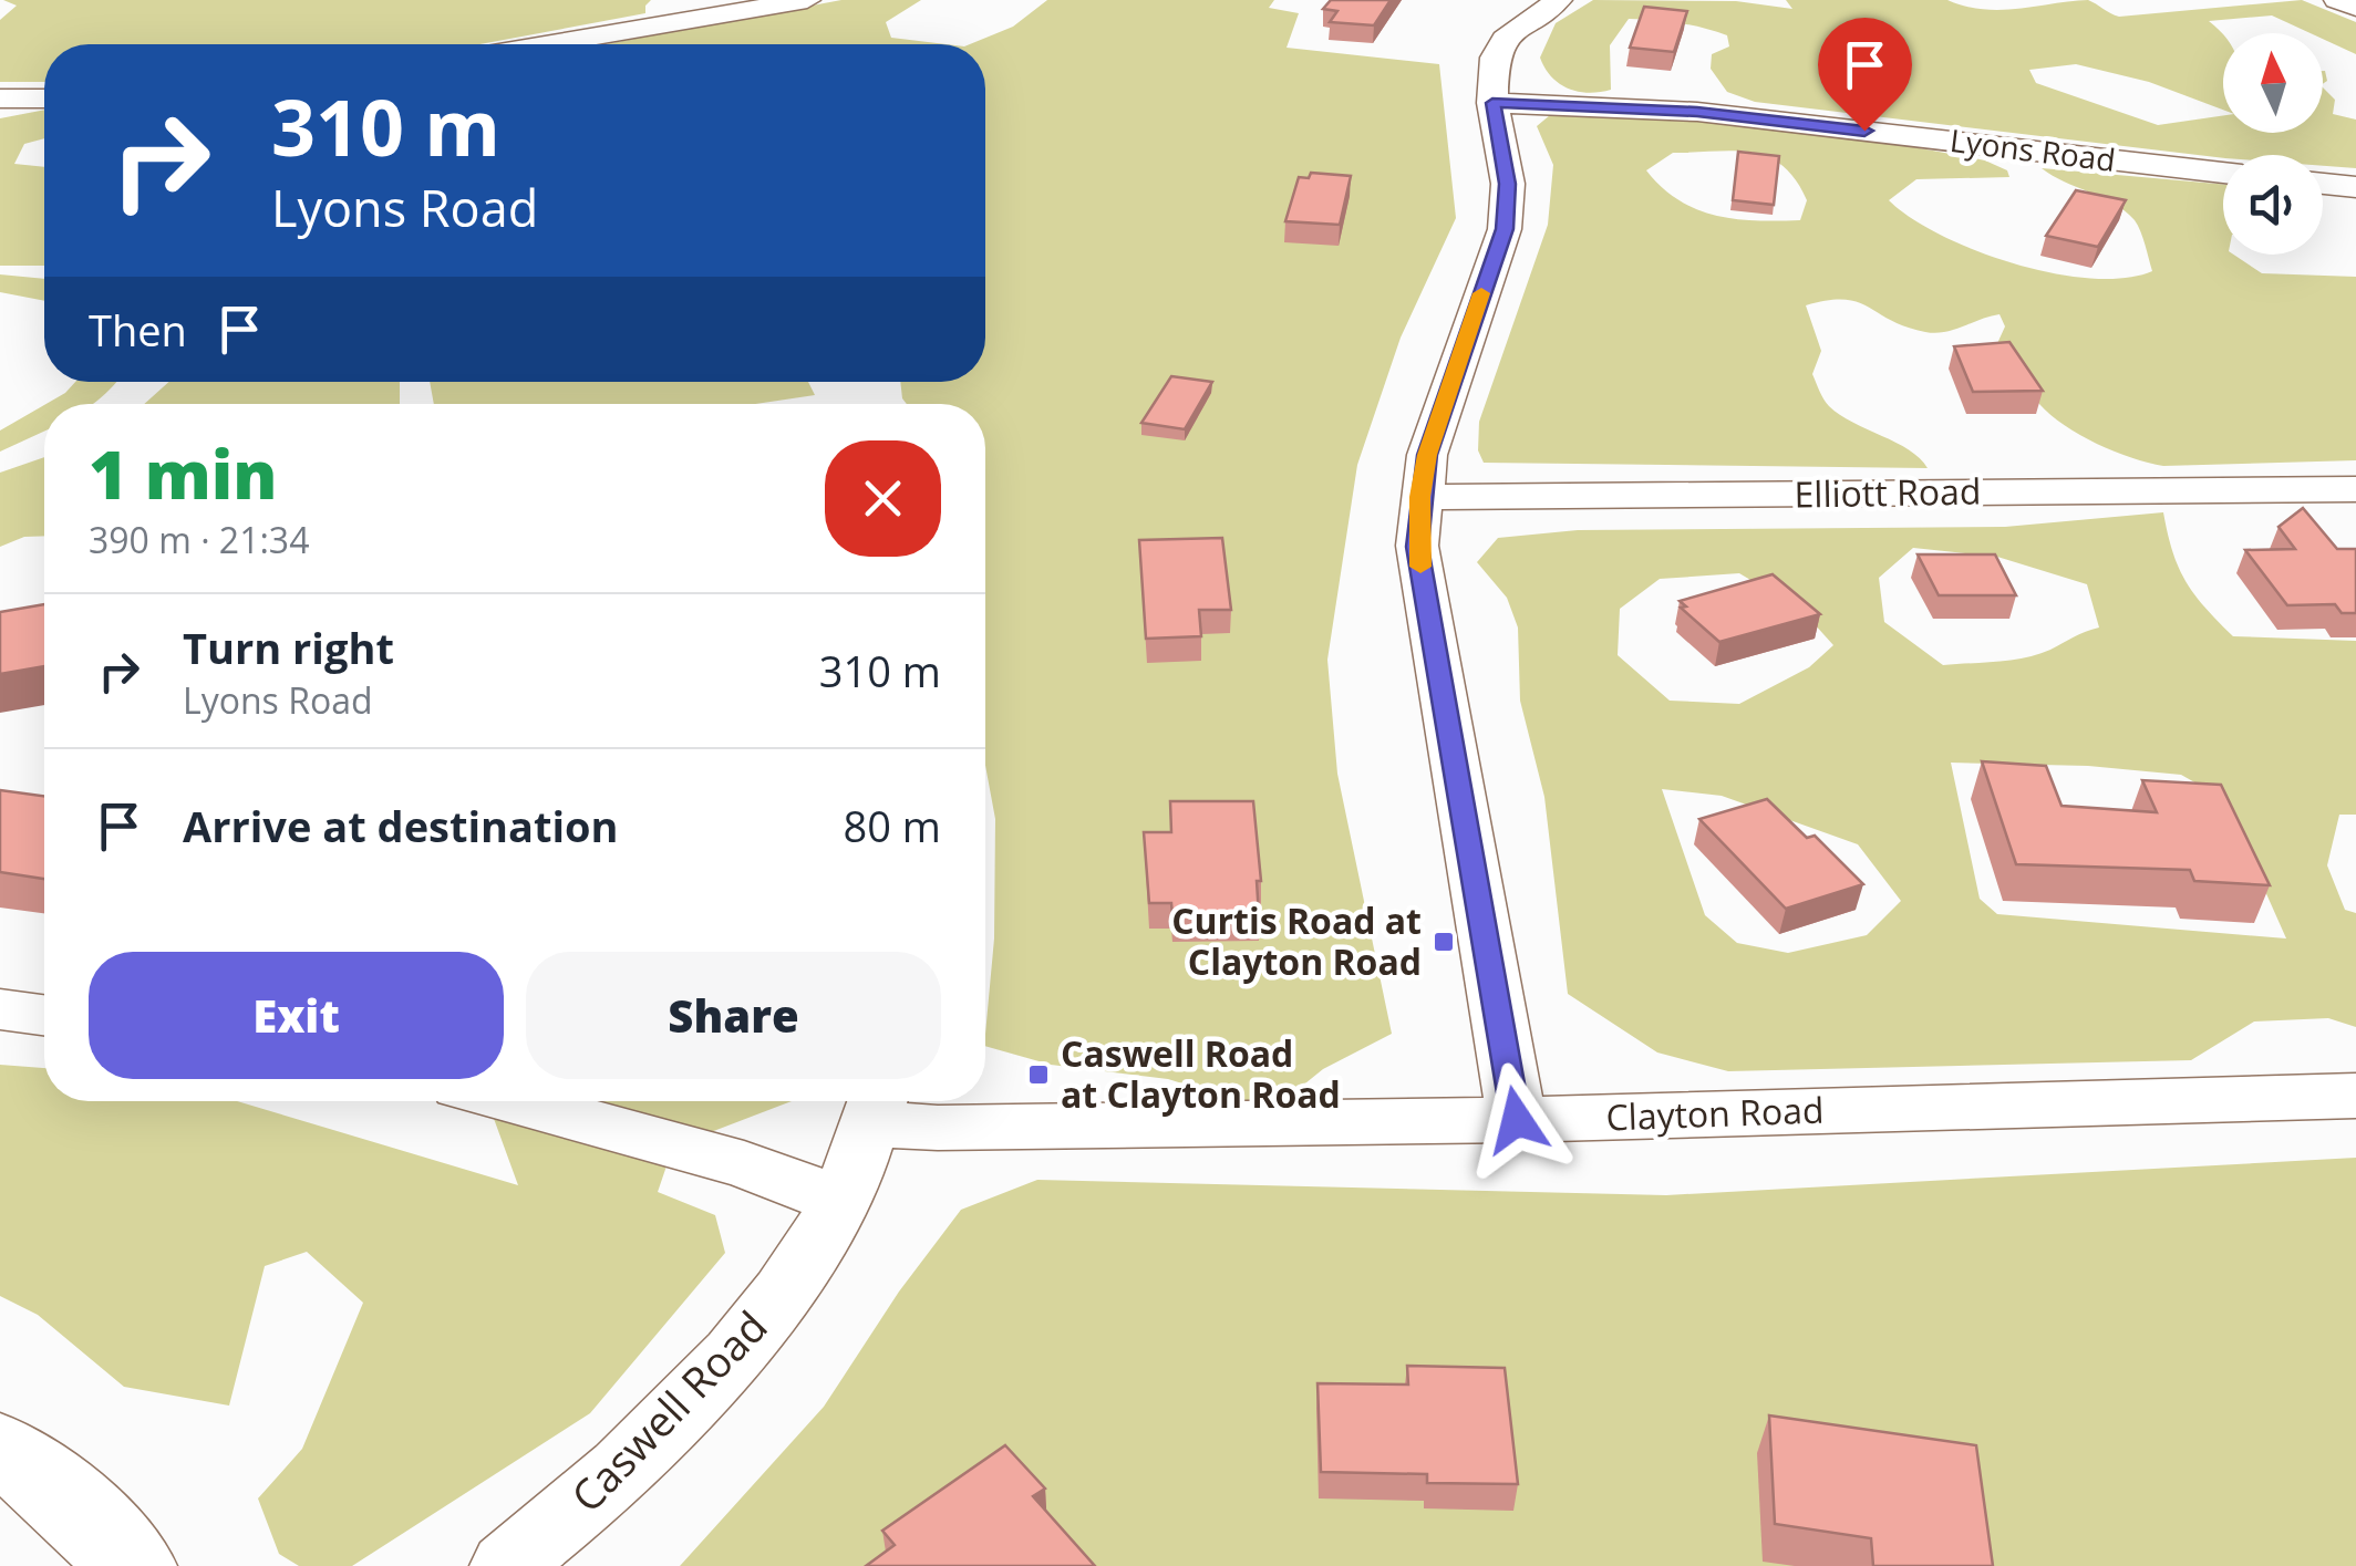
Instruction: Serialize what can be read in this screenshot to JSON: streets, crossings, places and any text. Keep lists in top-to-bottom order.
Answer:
{
  "streets": {
    "street": [
      "Lyons Road",
      "Elliott Road",
      "Clayton Road",
      "Caswell Road"
    ]
  },
  "crossings": [
    ["Clayton Road", "Caswell Road"]
  ],
  "places": {
    "transit": ["Curtis Road at Clayton Road", "Caswell Road at Clayton Road"]
  },
  "north": "top",
  "page": {
    "turn": ["310 m", "Lyons Road"],
    "then": "Then",
    "heading": ["1 min", "390 m · 21:34"],
    "list": [
      {
        "name": "Turn right",
        "note": "Lyons Road",
        "value": "310 m"
      },
      {
        "name": "Arrive at destination",
        "value": "80 m"
      }
    ],
    "buttons": ["Exit", "Share"]
  }
}
